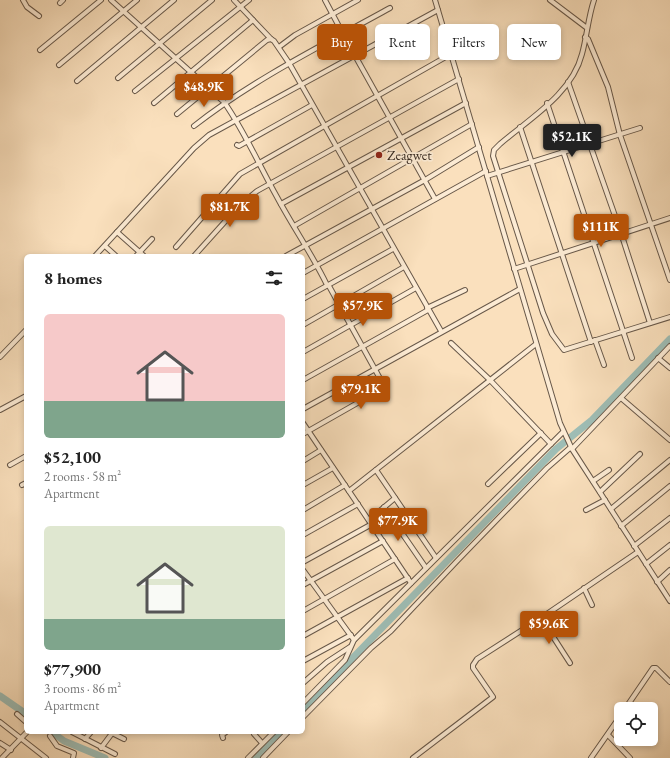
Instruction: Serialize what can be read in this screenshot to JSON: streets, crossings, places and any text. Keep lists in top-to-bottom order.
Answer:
{
  "places": ["Zeagwet"],
  "page": {
    "chip": [
      "Buy",
      "Rent",
      "Filters",
      "New"
    ],
    "price": [
      "$48.9K",
      "$52.1K",
      "$81.7K",
      "$111K",
      "$57.9K",
      "$79.1K",
      "$77.9K",
      "$59.6K"
    ],
    "heading": "8 homes",
    "list": [
      {
        "name": "$52,100",
        "note": "2 rooms · 58 m² · Apartment"
      },
      {
        "name": "$77,900",
        "note": "3 rooms · 86 m² · Apartment"
      }
    ]
  }
}
